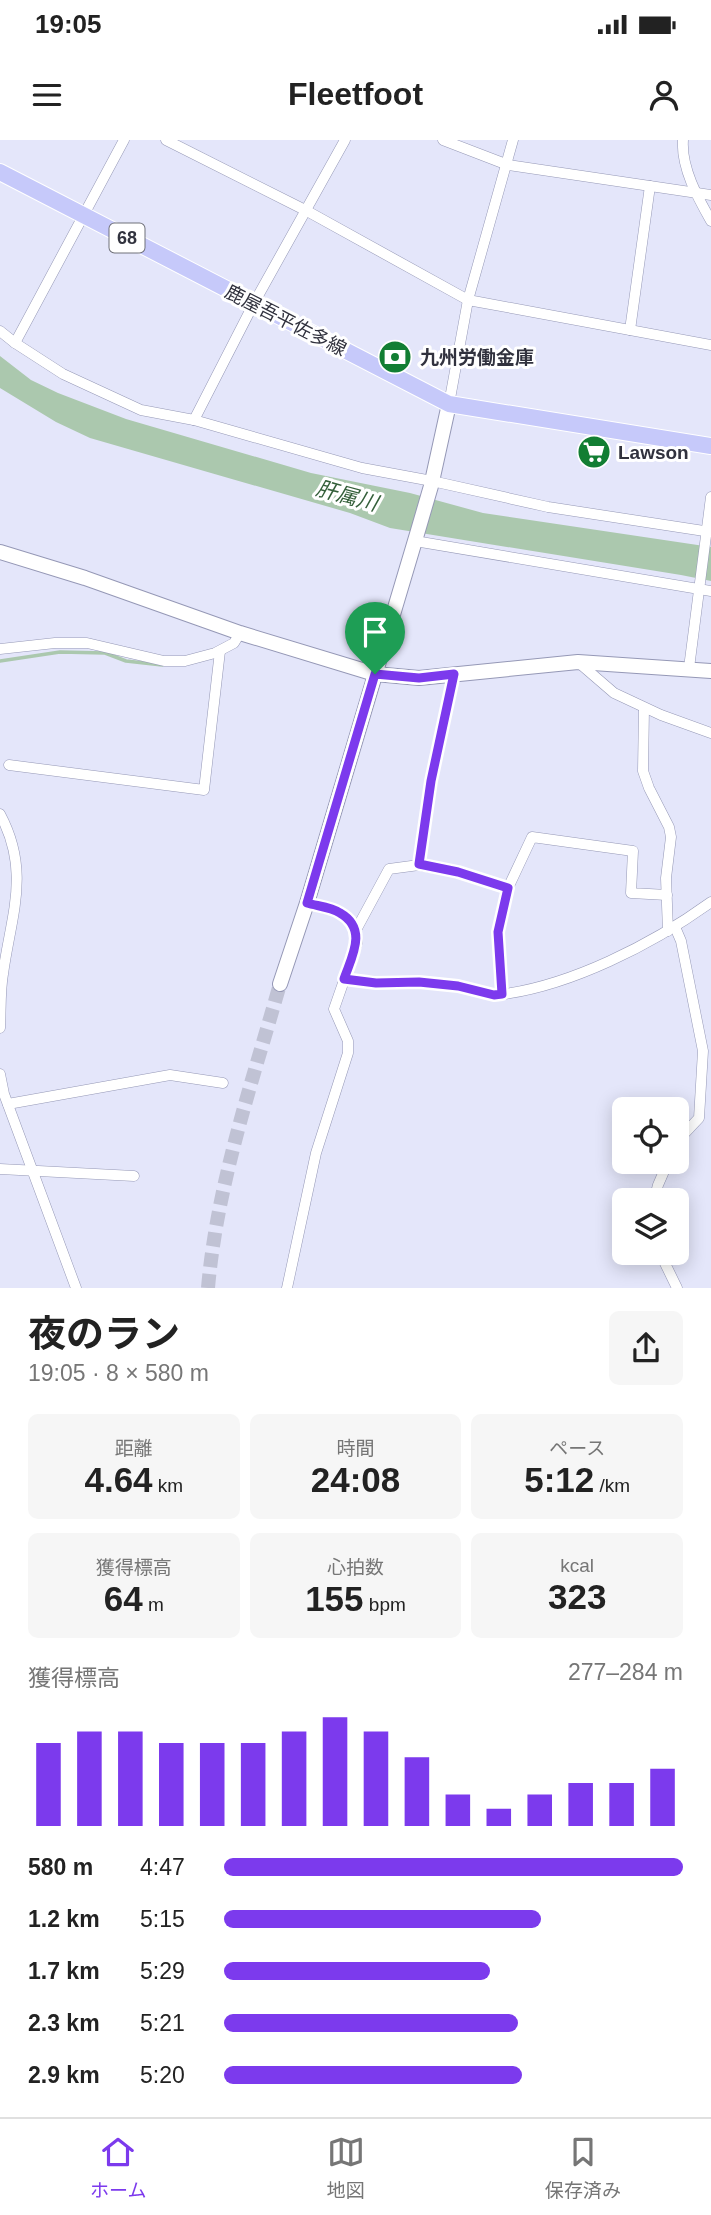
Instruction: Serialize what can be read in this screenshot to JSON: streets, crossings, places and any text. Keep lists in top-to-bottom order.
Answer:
{
  "streets": {
    "main road": ["68", "鹿屋吾平佐多線"]
  },
  "water": ["肝属川"],
  "places": {
    "bank": ["九州労働金庫"],
    "supermarket": ["Lawson"]
  },
  "page": {
    "status": "19:05",
    "header": "Fleetfoot",
    "heading": ["夜のラン", "19:05 · 8 × 580 m"],
    "stats": [
      ["距離", "4.64 km"],
      ["時間", "24:08"],
      ["ペース", "5:12 /km"],
      ["獲得標高", "64 m"],
      ["心拍数", "155 bpm"],
      ["kcal", "323"]
    ],
    "chart": ["獲得標高", "277–284 m"],
    "list": [
      {
        "name": "580 m",
        "note": "4:47"
      },
      {
        "name": "1.2 km",
        "note": "5:15"
      },
      {
        "name": "1.7 km",
        "note": "5:29"
      },
      {
        "name": "2.3 km",
        "note": "5:21"
      },
      {
        "name": "2.9 km",
        "note": "5:20"
      }
    ],
    "tabs": ["ホーム", "地図", "保存済み"]
  }
}
